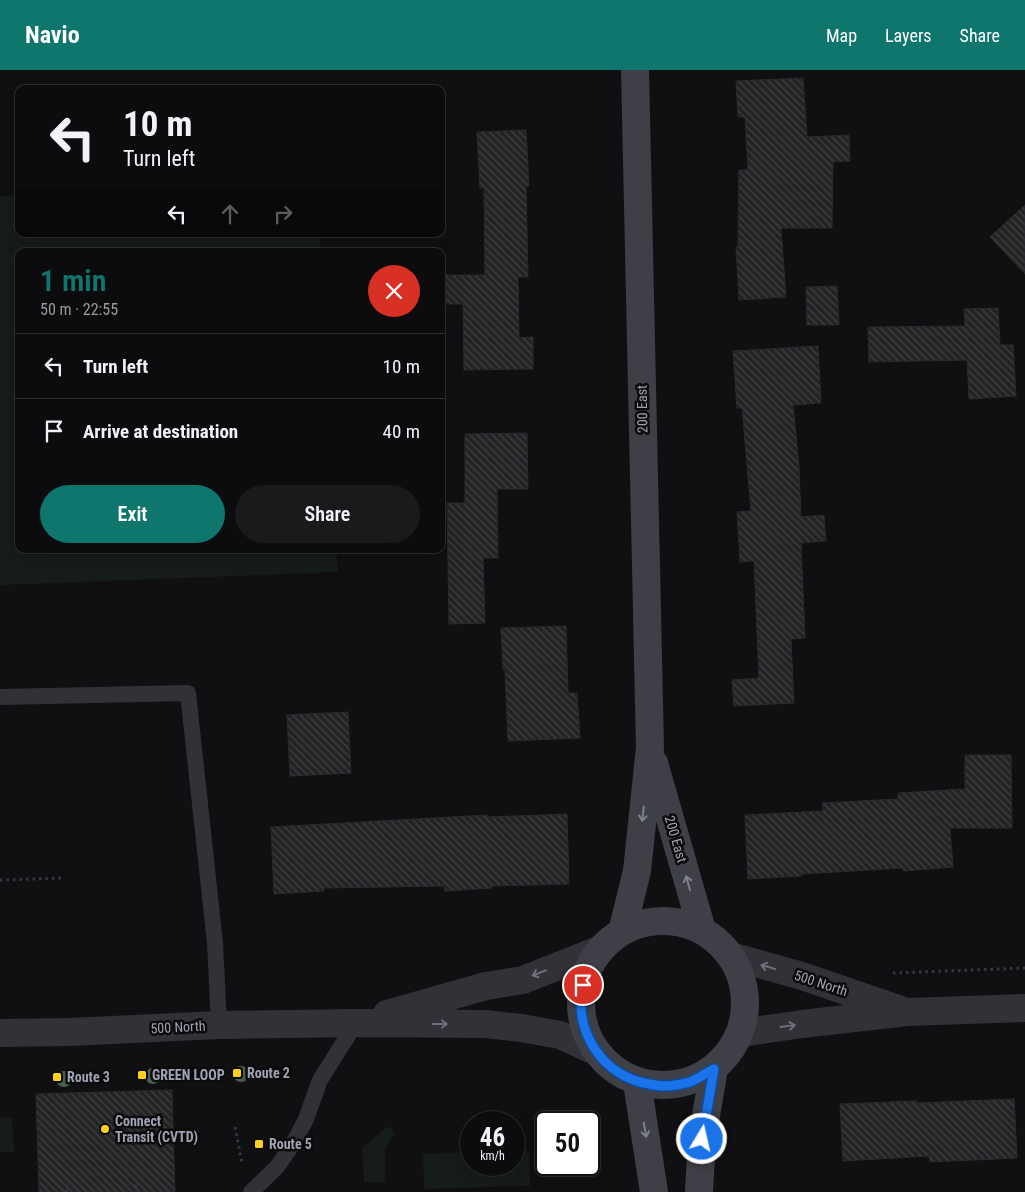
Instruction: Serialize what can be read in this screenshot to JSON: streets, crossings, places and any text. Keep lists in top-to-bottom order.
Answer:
{
  "streets": {
    "main road": ["200 East"],
    "street": ["500 North"]
  },
  "crossings": [
    ["200 East", "500 North"]
  ],
  "places": {
    "transit": [
      "Route 2",
      "GREEN LOOP",
      "Route 3",
      "Route 5"
    ],
    "other": ["Connect Transit (CVTD)"]
  },
  "page": {
    "header": "Navio",
    "nav": ["Map", "Layers", "Share"],
    "turn": ["10 m", "Turn left"],
    "heading": ["1 min", "50 m · 22:55"],
    "list": [
      {
        "name": "Turn left",
        "value": "10 m"
      },
      {
        "name": "Arrive at destination",
        "value": "40 m"
      }
    ],
    "buttons": ["Exit", "Share"],
    "speed": "46 km/h",
    "limit": "50"
  }
}
